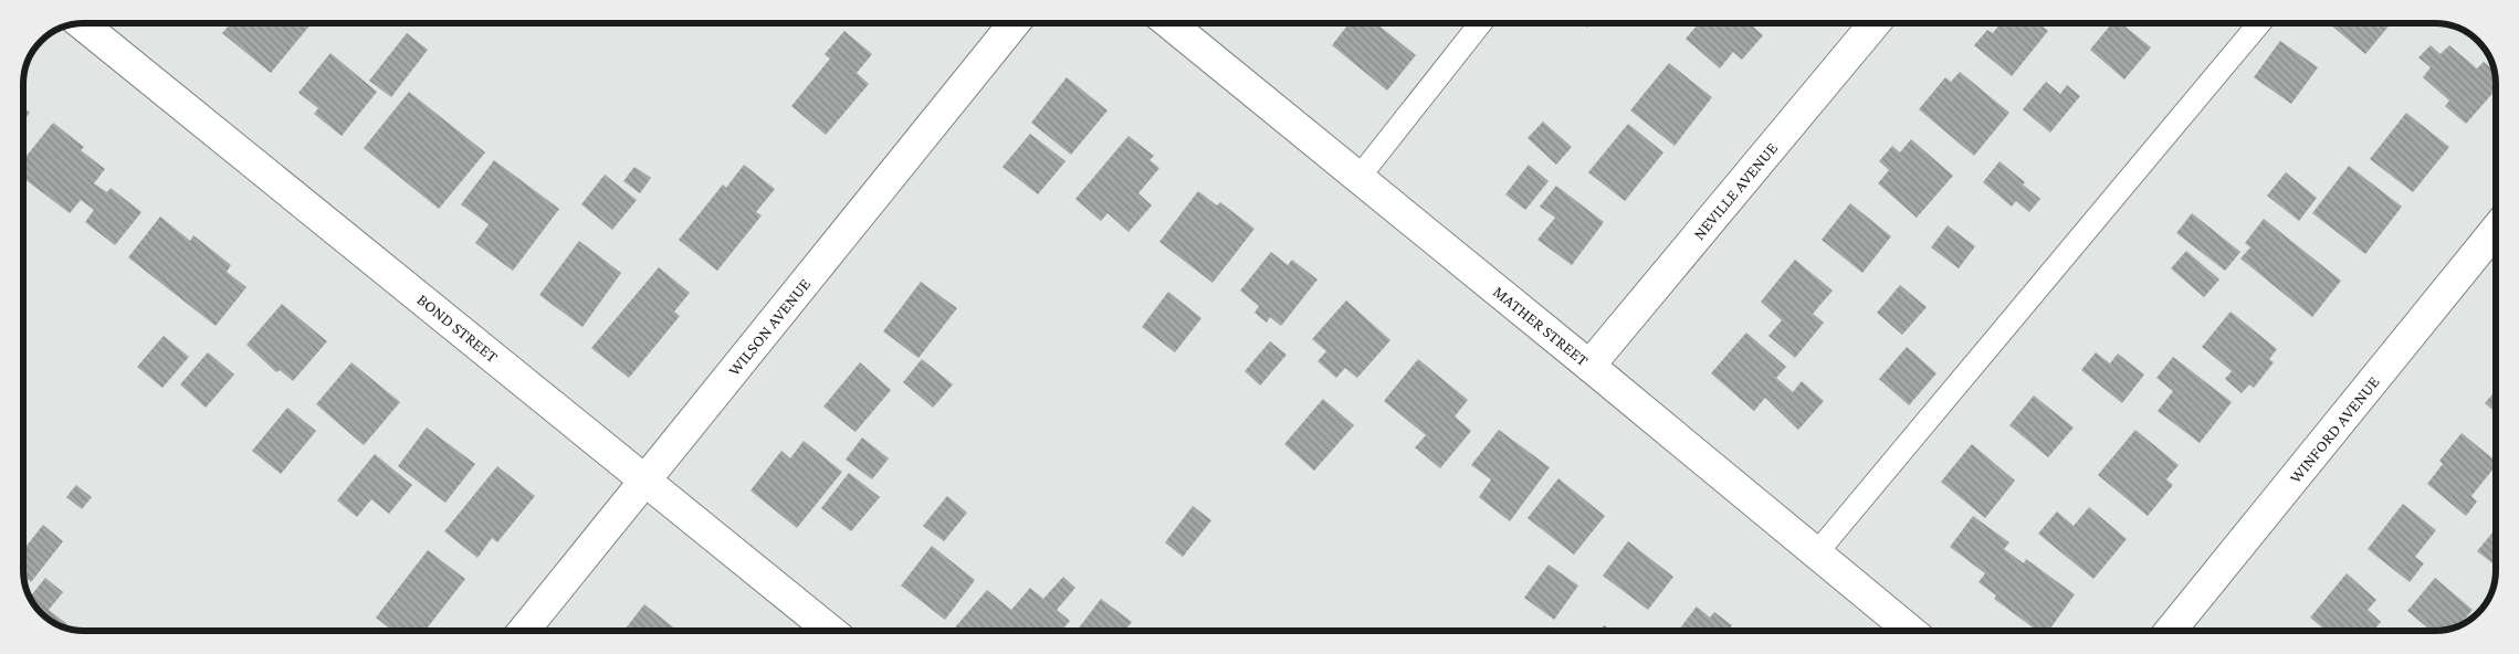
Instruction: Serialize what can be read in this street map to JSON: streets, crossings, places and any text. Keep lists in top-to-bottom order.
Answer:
{
  "streets": {
    "street": [
      "NEVILLE AVENUE",
      "MATHER STREET",
      "WILSON AVENUE",
      "BOND STREET",
      "WINFORD AVENUE"
    ]
  },
  "crossings": [
    ["NEVILLE AVENUE", "MATHER STREET"],
    ["WILSON AVENUE", "BOND STREET"]
  ]
}
